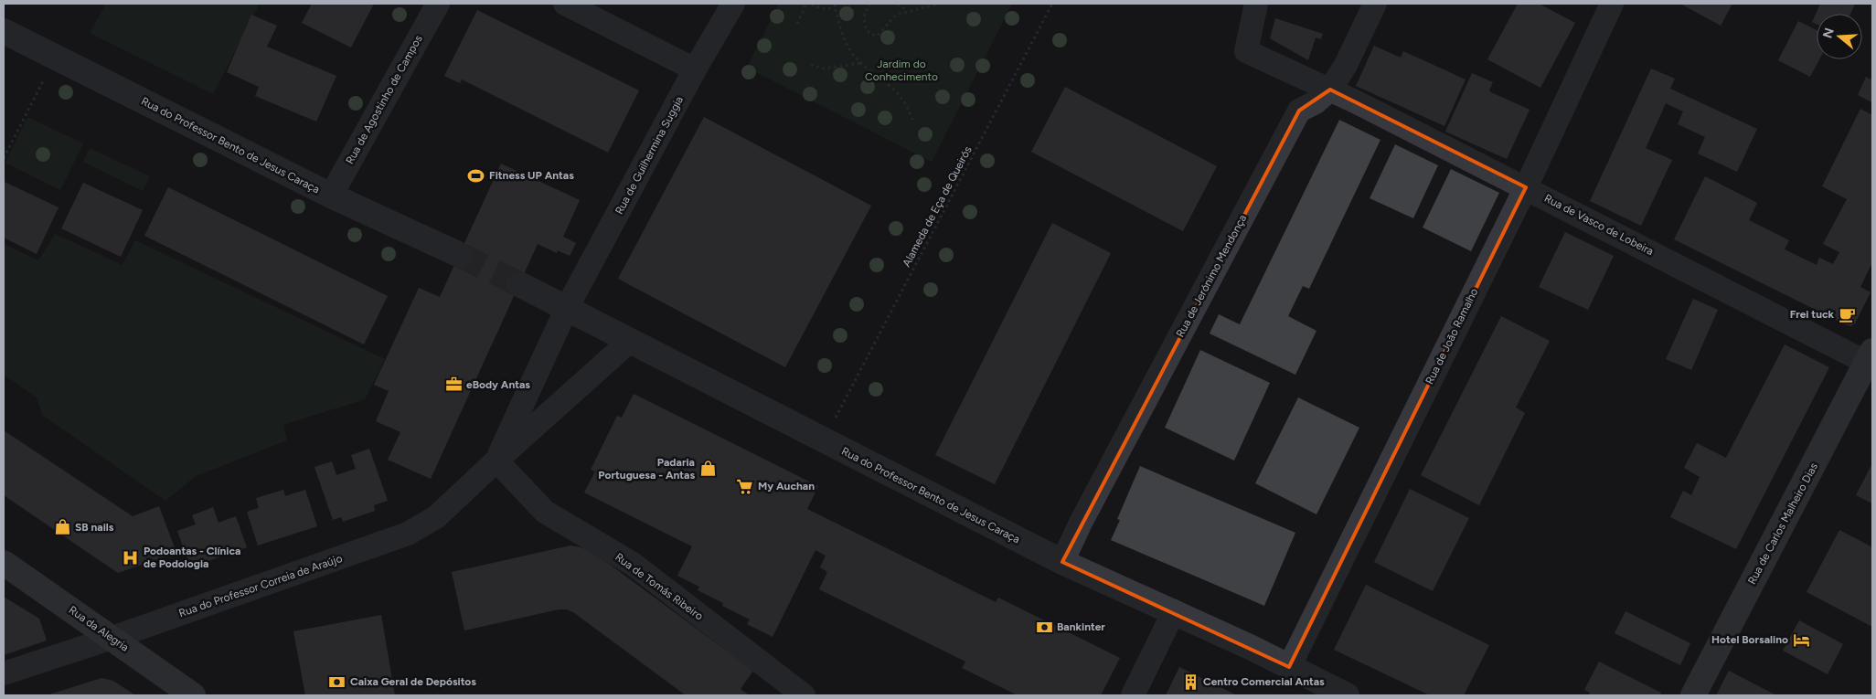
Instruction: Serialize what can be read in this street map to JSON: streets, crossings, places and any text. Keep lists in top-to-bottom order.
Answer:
{
  "streets": {
    "main road": ["Rua de Carlos Malheiro Dias", "Rua da Alegria"],
    "street": [
      "Rua de Agostinho de Campos",
      "Rua do Professor Bento de Jesus Caraça",
      "Rua de Guilhermina Suggia",
      "Rua de Vasco de Lobeira",
      "Rua de Jerónimo Mendonça",
      "Rua de João Ramalho",
      "Rua do Professor Correia de Araújo",
      "Rua de Tomás Ribeiro"
    ],
    "path": ["Alameda de Eça de Queirós"]
  },
  "crossings": [
    ["Rua de Agostinho de Campos", "Rua do Professor Bento de Jesus Caraça"],
    ["Rua do Professor Bento de Jesus Caraça", "Rua de Guilhermina Suggia"],
    ["Rua do Professor Bento de Jesus Caraça", "Rua de Jerónimo Mendonça"],
    ["Rua do Professor Bento de Jesus Caraça", "Rua de João Ramalho"],
    ["Rua do Professor Bento de Jesus Caraça", "Rua do Professor Correia de Araújo"],
    ["Rua de Guilhermina Suggia", "Rua do Professor Correia de Araújo"],
    ["Rua de Vasco de Lobeira", "Rua de Jerónimo Mendonça"],
    ["Rua de Vasco de Lobeira", "Rua de João Ramalho"],
    ["Rua de Vasco de Lobeira", "Rua de Carlos Malheiro Dias"],
    ["Rua do Professor Correia de Araújo", "Rua de Tomás Ribeiro"],
    ["Rua do Professor Correia de Araújo", "Rua da Alegria"]
  ],
  "parks": ["Jardim do Conhecimento"],
  "places": {
    "sports": ["Fitness UP Antas"],
    "cafe": ["Frei tuck"],
    "office": ["eBody Antas"],
    "shop": ["Padaria Portuguesa - Antas", "SB nails"],
    "supermarket": ["My Auchan"],
    "hospital": ["Podoantas - Clínica de Podologia"],
    "bank": ["Bankinter", "Caixa Geral de Depósitos"],
    "hotel": ["Hotel Borsalino"],
    "building": ["Centro Comercial Antas"]
  },
  "north": "left"
}
